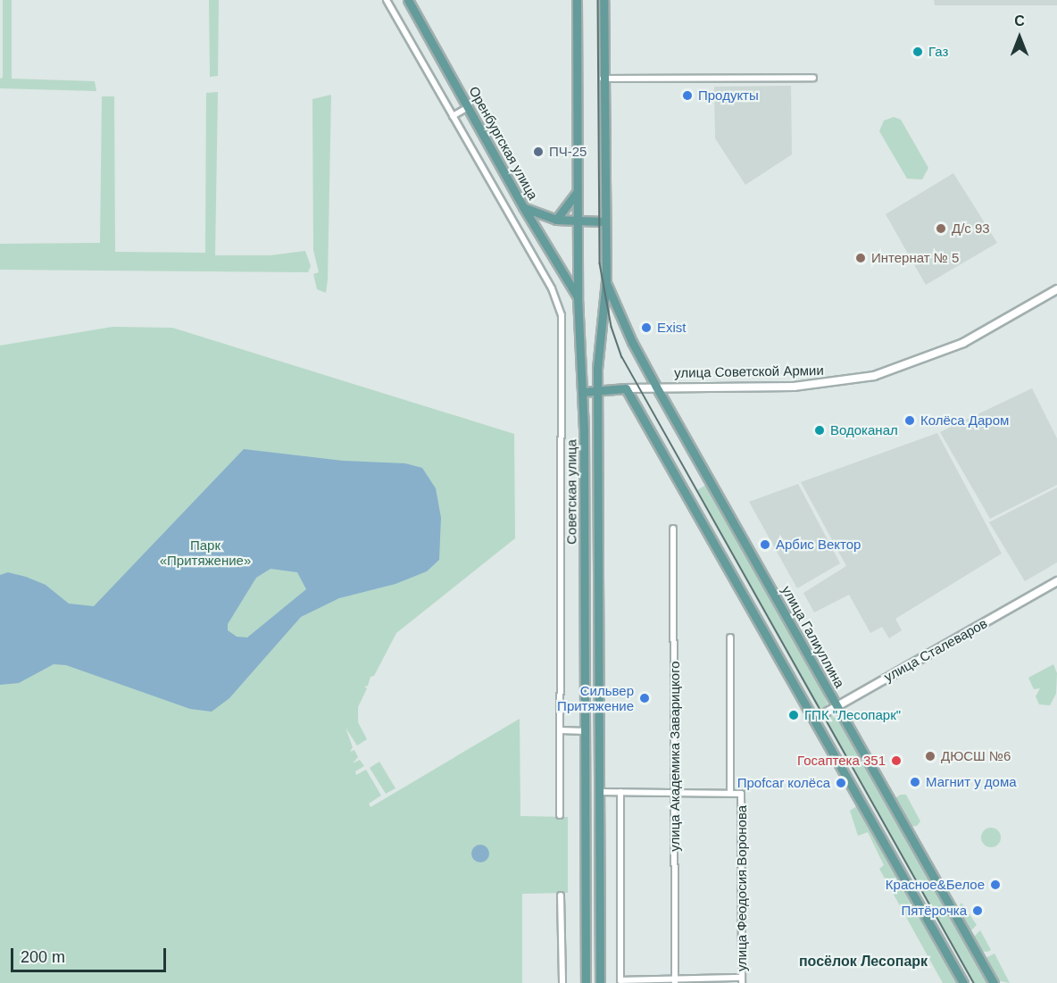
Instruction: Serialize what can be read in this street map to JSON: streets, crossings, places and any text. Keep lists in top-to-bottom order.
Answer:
{
  "streets": {
    "main road": [
      "Оренбургская улица",
      "улица Советской Армии",
      "Советская улица",
      "улица Галиуллина",
      "улица Сталеваров"
    ],
    "street": ["улица Академика Заварицкого", "улица Феодосия Воронова"]
  },
  "crossings": [
    ["Оренбургская улица", "Советская улица"],
    ["улица Советской Армии", "Советская улица"],
    ["улица Советской Армии", "улица Галиуллина"],
    ["Советская улица", "улица Галиуллина"],
    ["улица Галиуллина", "улица Сталеваров"]
  ],
  "districts": ["посёлок Лесопарк"],
  "parks": ["Парк «Притяжение»"],
  "places": [
    "Газ",
    "Продукты",
    "ПЧ-25",
    "Д/с 93",
    "Интернат № 5",
    "Exist",
    "Колёса Даром",
    "Водоканал",
    "Арбис Вектор",
    "Сильвер Притяжение",
    "ГПК \"Лесопарк\"",
    "ДЮСШ №6",
    "Госаптека 351",
    "Магнит у дома",
    "Проfcar колёса",
    "Красное&Белое",
    "Пятёрочка"
  ],
  "scale_bar": "200 m",
  "north": "top"
}
